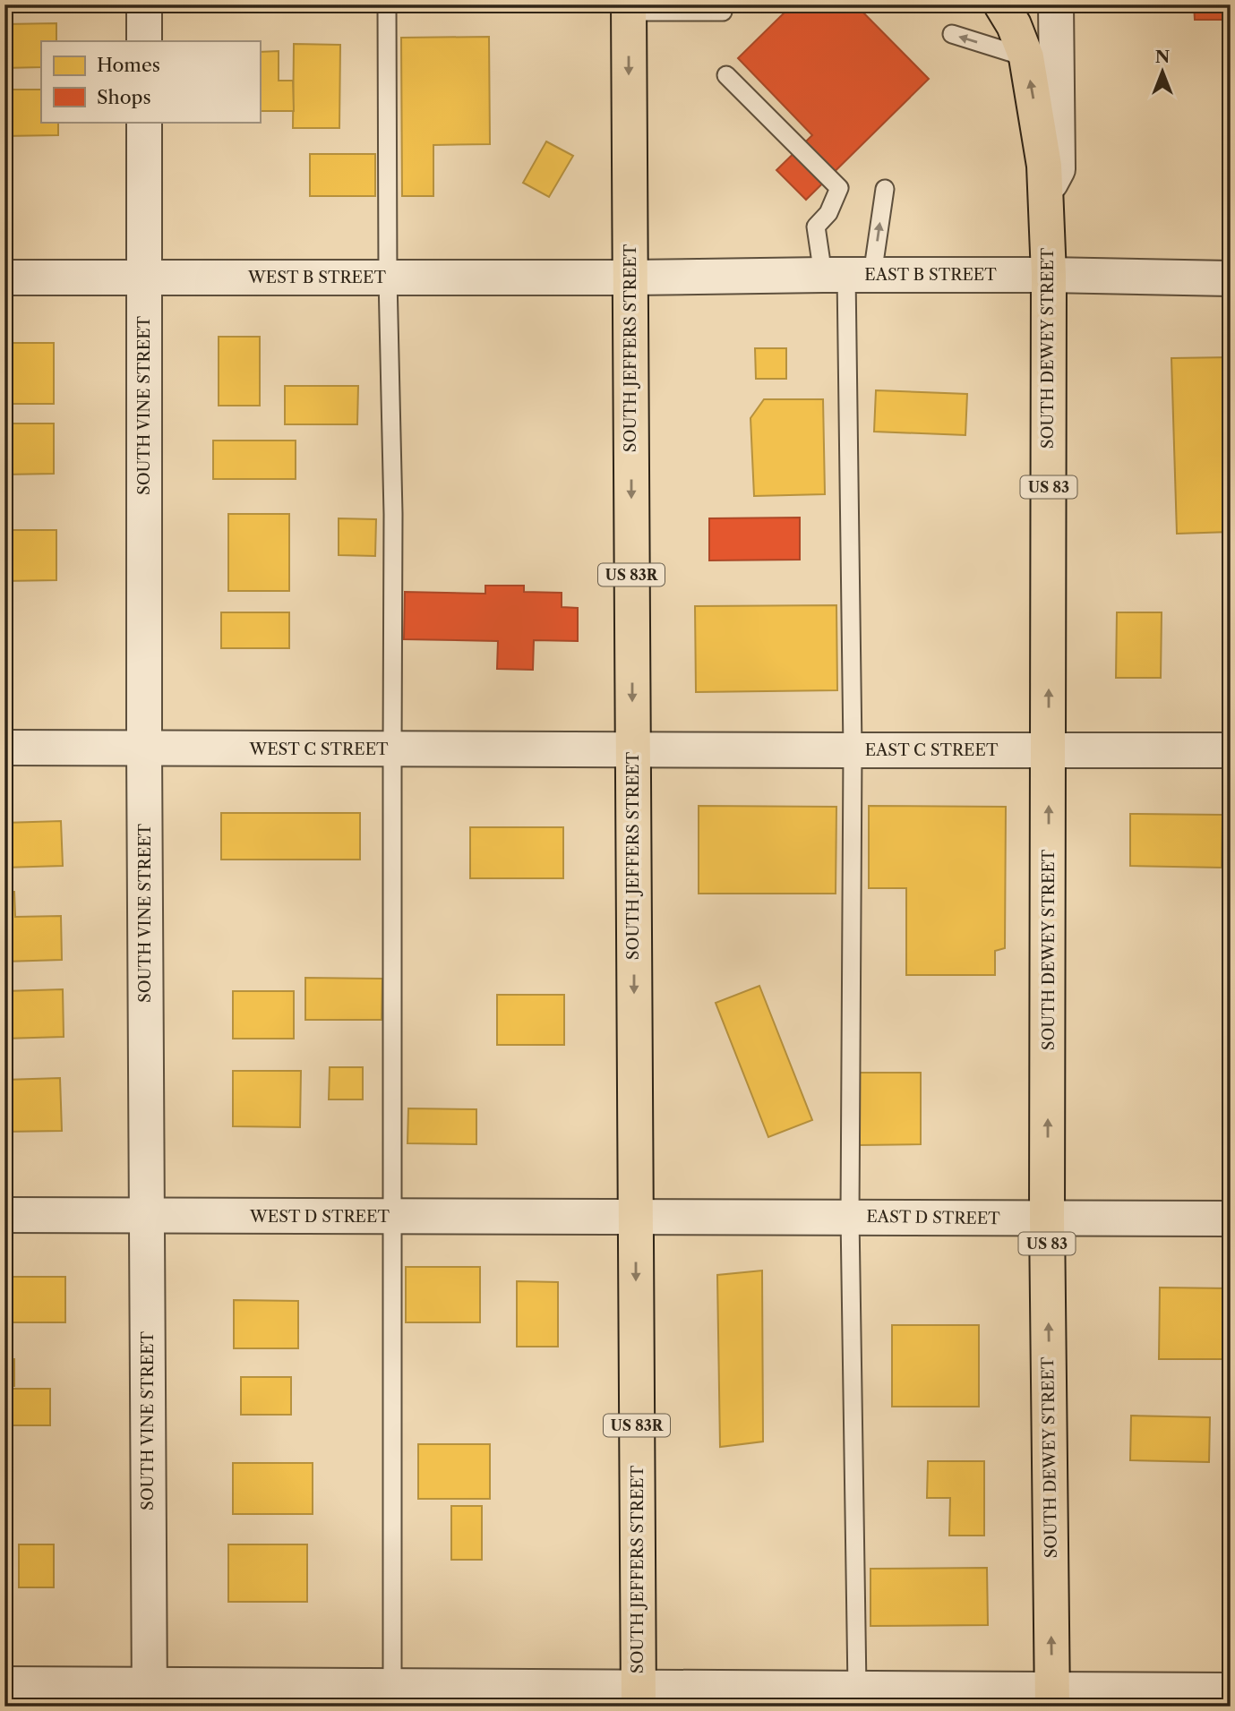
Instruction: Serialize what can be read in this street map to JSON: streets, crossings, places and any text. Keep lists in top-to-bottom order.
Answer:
{
  "streets": {
    "highway": [
      "SOUTH JEFFERS STREET",
      "SOUTH DEWEY STREET",
      "US 83",
      "US 83R"
    ],
    "street": [
      "EAST B STREET",
      "WEST B STREET",
      "SOUTH VINE STREET",
      "WEST C STREET",
      "EAST C STREET",
      "WEST D STREET",
      "EAST D STREET"
    ]
  },
  "crossings": [
    ["EAST B STREET", "WEST B STREET"],
    ["EAST B STREET", "SOUTH JEFFERS STREET"],
    ["EAST B STREET", "SOUTH DEWEY STREET"],
    ["WEST B STREET", "SOUTH JEFFERS STREET"],
    ["WEST B STREET", "SOUTH VINE STREET"],
    ["SOUTH JEFFERS STREET", "WEST C STREET"],
    ["SOUTH JEFFERS STREET", "EAST C STREET"],
    ["SOUTH JEFFERS STREET", "WEST D STREET"],
    ["SOUTH JEFFERS STREET", "EAST D STREET"],
    ["SOUTH DEWEY STREET", "US 83"],
    ["SOUTH DEWEY STREET", "EAST C STREET"],
    ["SOUTH DEWEY STREET", "EAST D STREET"],
    ["SOUTH VINE STREET", "WEST C STREET"],
    ["SOUTH VINE STREET", "WEST D STREET"],
    ["WEST C STREET", "EAST C STREET"],
    ["WEST D STREET", "EAST D STREET"]
  ],
  "one_way": ["SOUTH JEFFERS STREET", "SOUTH DEWEY STREET"],
  "legend": ["Homes", "Shops"],
  "north": "top"
}
